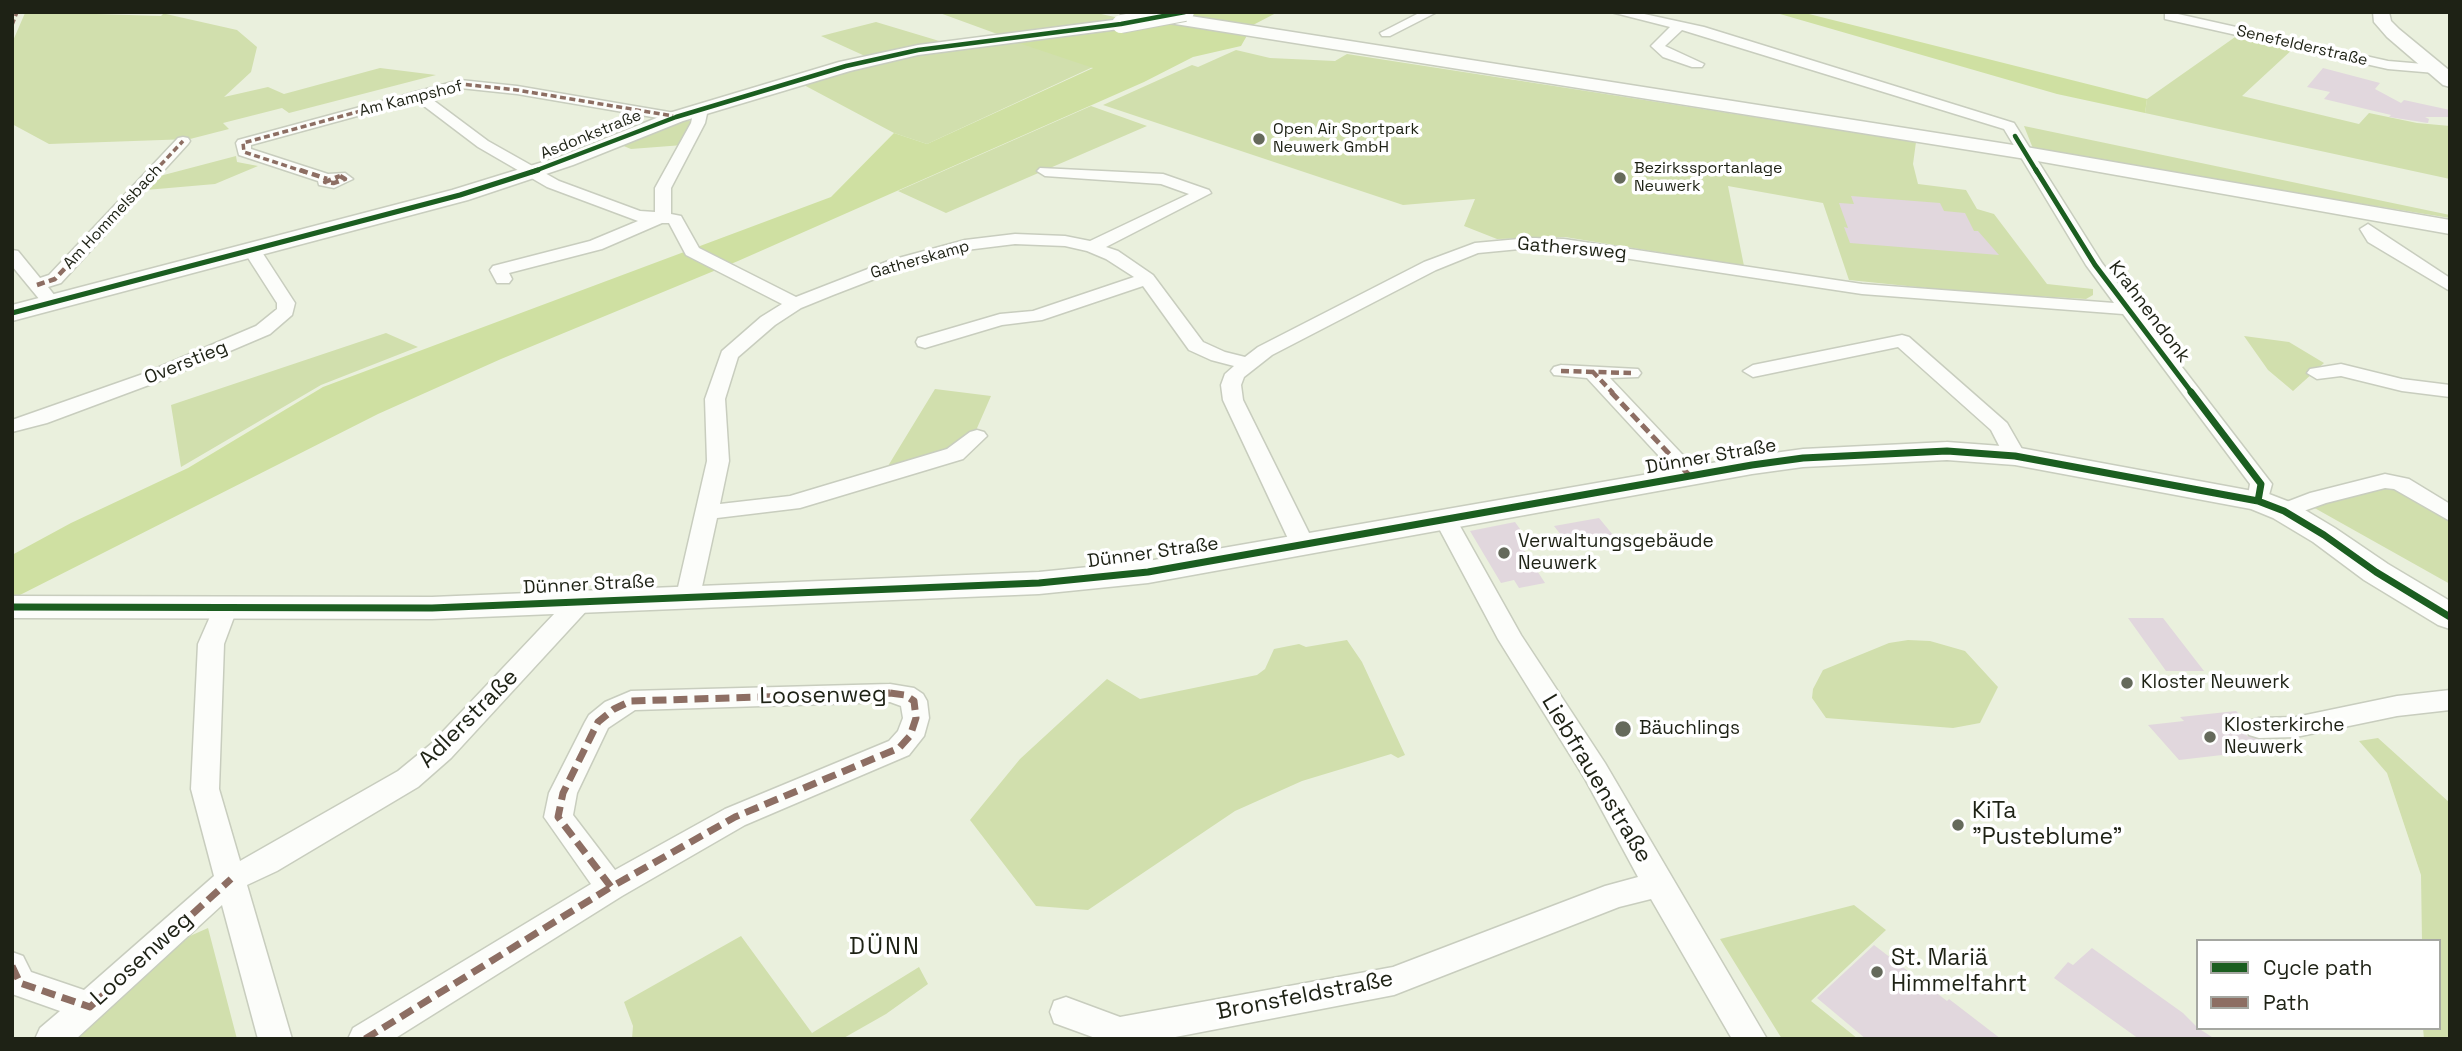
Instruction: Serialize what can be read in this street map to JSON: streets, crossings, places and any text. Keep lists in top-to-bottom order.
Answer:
{
  "streets": {
    "street": [
      "Senefelderstraße",
      "Am Kampshof",
      "Asdonkstraße",
      "Am Hommelsbach",
      "Gathersweg",
      "Gatherskamp",
      "Krahnendonk",
      "Overstieg",
      "Dünner Straße",
      "Loosenweg",
      "Adlerstraße",
      "Liebfrauenstraße",
      "Bronsfeldstraße"
    ]
  },
  "crossings": [
    ["Am Kampshof", "Asdonkstraße"],
    ["Asdonkstraße", "Am Hommelsbach"],
    ["Asdonkstraße", "Overstieg"],
    ["Gathersweg", "Gatherskamp"],
    ["Gathersweg", "Krahnendonk"],
    ["Gatherskamp", "Dünner Straße"],
    ["Krahnendonk", "Dünner Straße"],
    ["Dünner Straße", "Adlerstraße"],
    ["Dünner Straße", "Liebfrauenstraße"],
    ["Loosenweg", "Adlerstraße"],
    ["Liebfrauenstraße", "Bronsfeldstraße"]
  ],
  "districts": ["DÜNN"],
  "places": [
    "Open Air Sportpark Neuwerk GmbH",
    "Bezirkssportanlage Neuwerk",
    "Verwaltungsgebäude Neuwerk",
    "Kloster Neuwerk",
    "Bäuchlings",
    "Klosterkirche Neuwerk",
    "KiTa \"Pusteblume\"",
    "St. Mariä Himmelfahrt"
  ],
  "legend": ["Cycle path", "Path"]
}
